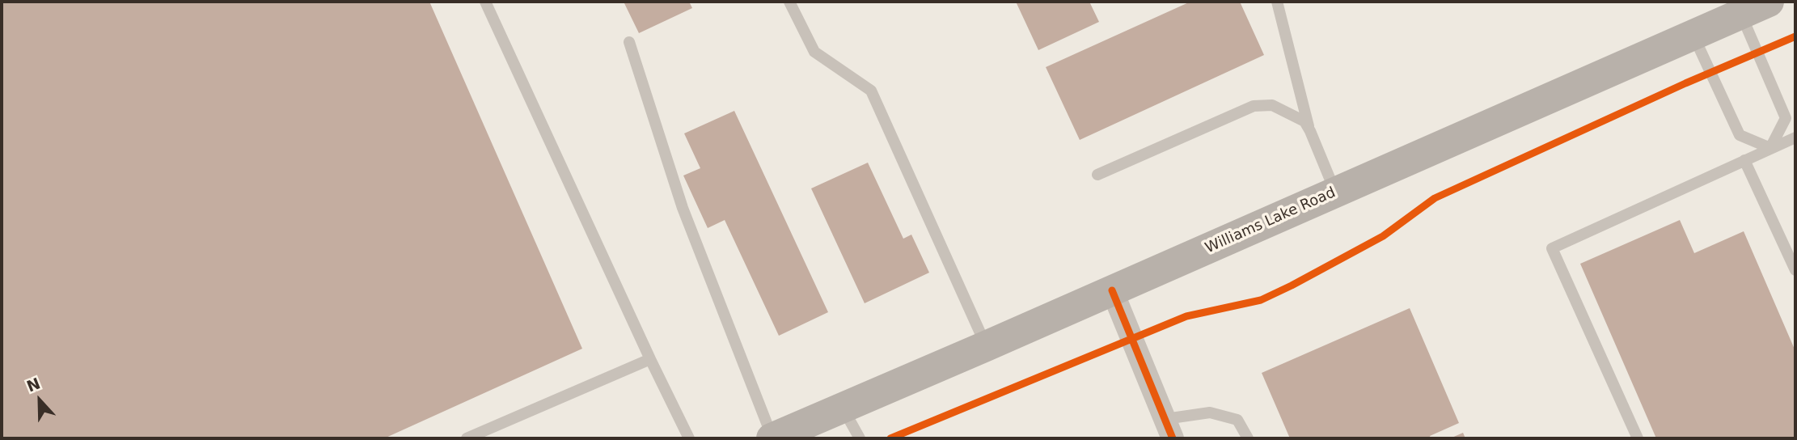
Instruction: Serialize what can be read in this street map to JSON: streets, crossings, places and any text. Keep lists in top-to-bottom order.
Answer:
{
  "streets": {
    "main road": ["Williams Lake Road"]
  },
  "north": "top"
}
